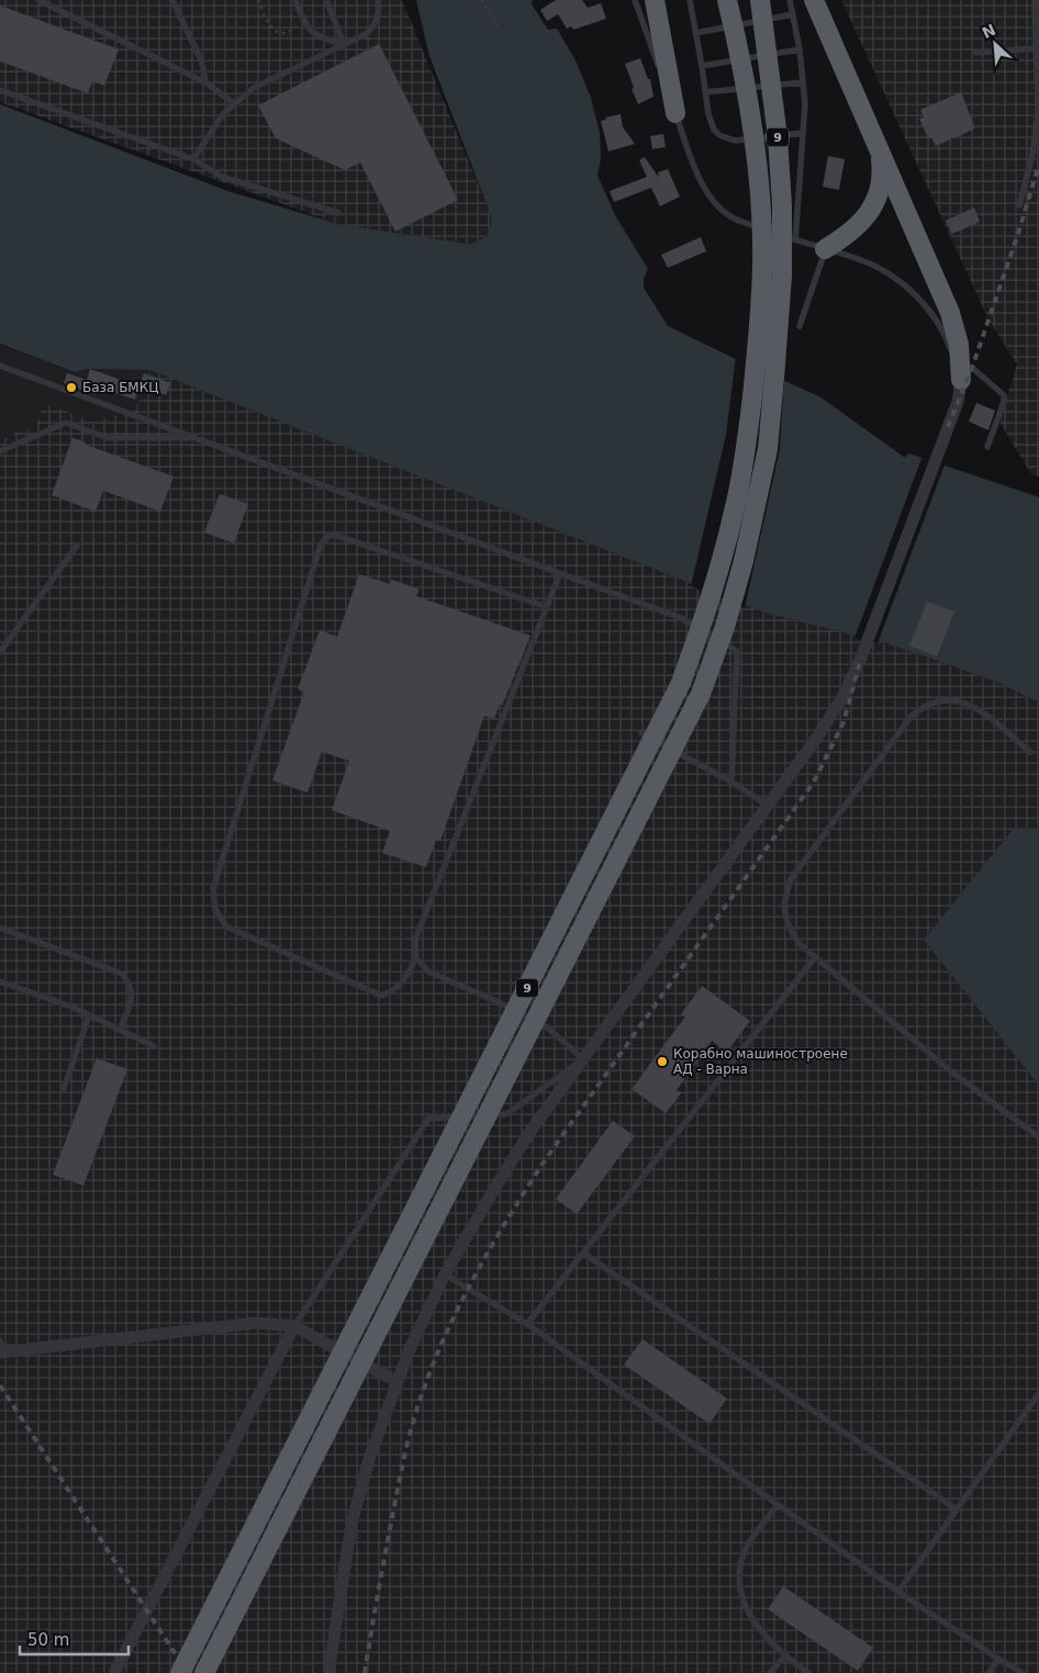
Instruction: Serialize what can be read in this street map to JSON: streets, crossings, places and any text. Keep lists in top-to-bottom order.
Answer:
{
  "streets": {
    "highway": ["9"]
  },
  "places": ["База БМКЦ", "Корабно машиностроене АД - Варна"],
  "scale_bar": "50 m",
  "north": "top left"
}
